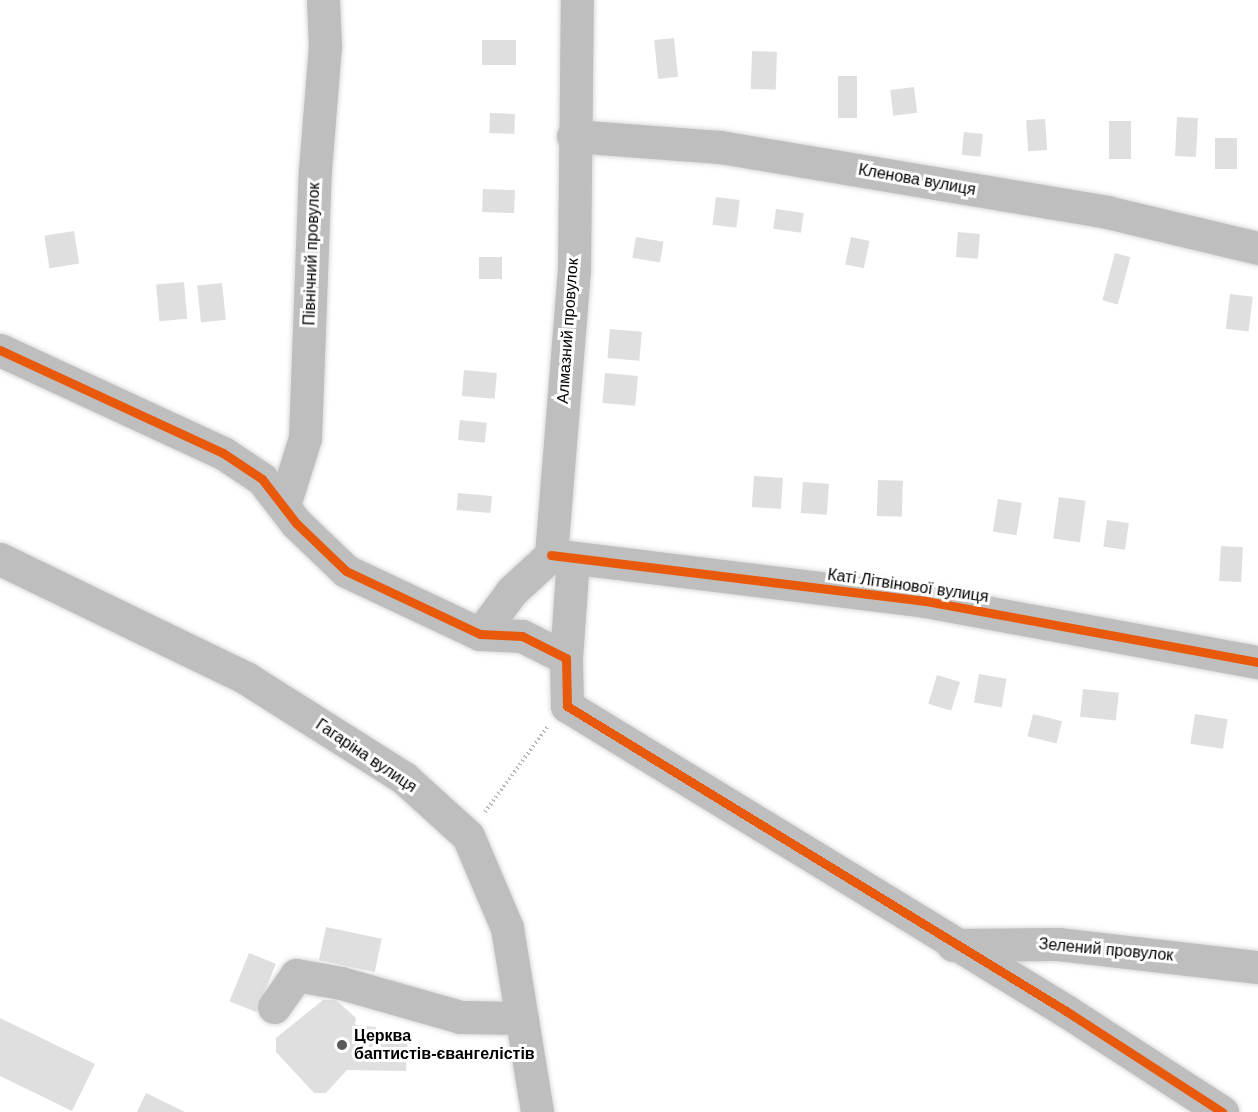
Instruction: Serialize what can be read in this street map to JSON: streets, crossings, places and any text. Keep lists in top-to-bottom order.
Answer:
{
  "streets": {
    "street": [
      "Кленова вулиця",
      "Північний провулок",
      "Алмазний провулок",
      "Каті Літвінової вулиця",
      "Гагаріна вулиця",
      "Зелений провулок"
    ]
  },
  "crossings": [
    ["Кленова вулиця", "Алмазний провулок"],
    ["Алмазний провулок", "Каті Літвінової вулиця"]
  ],
  "places": ["Церква баптистів-євангелістів"]
}
